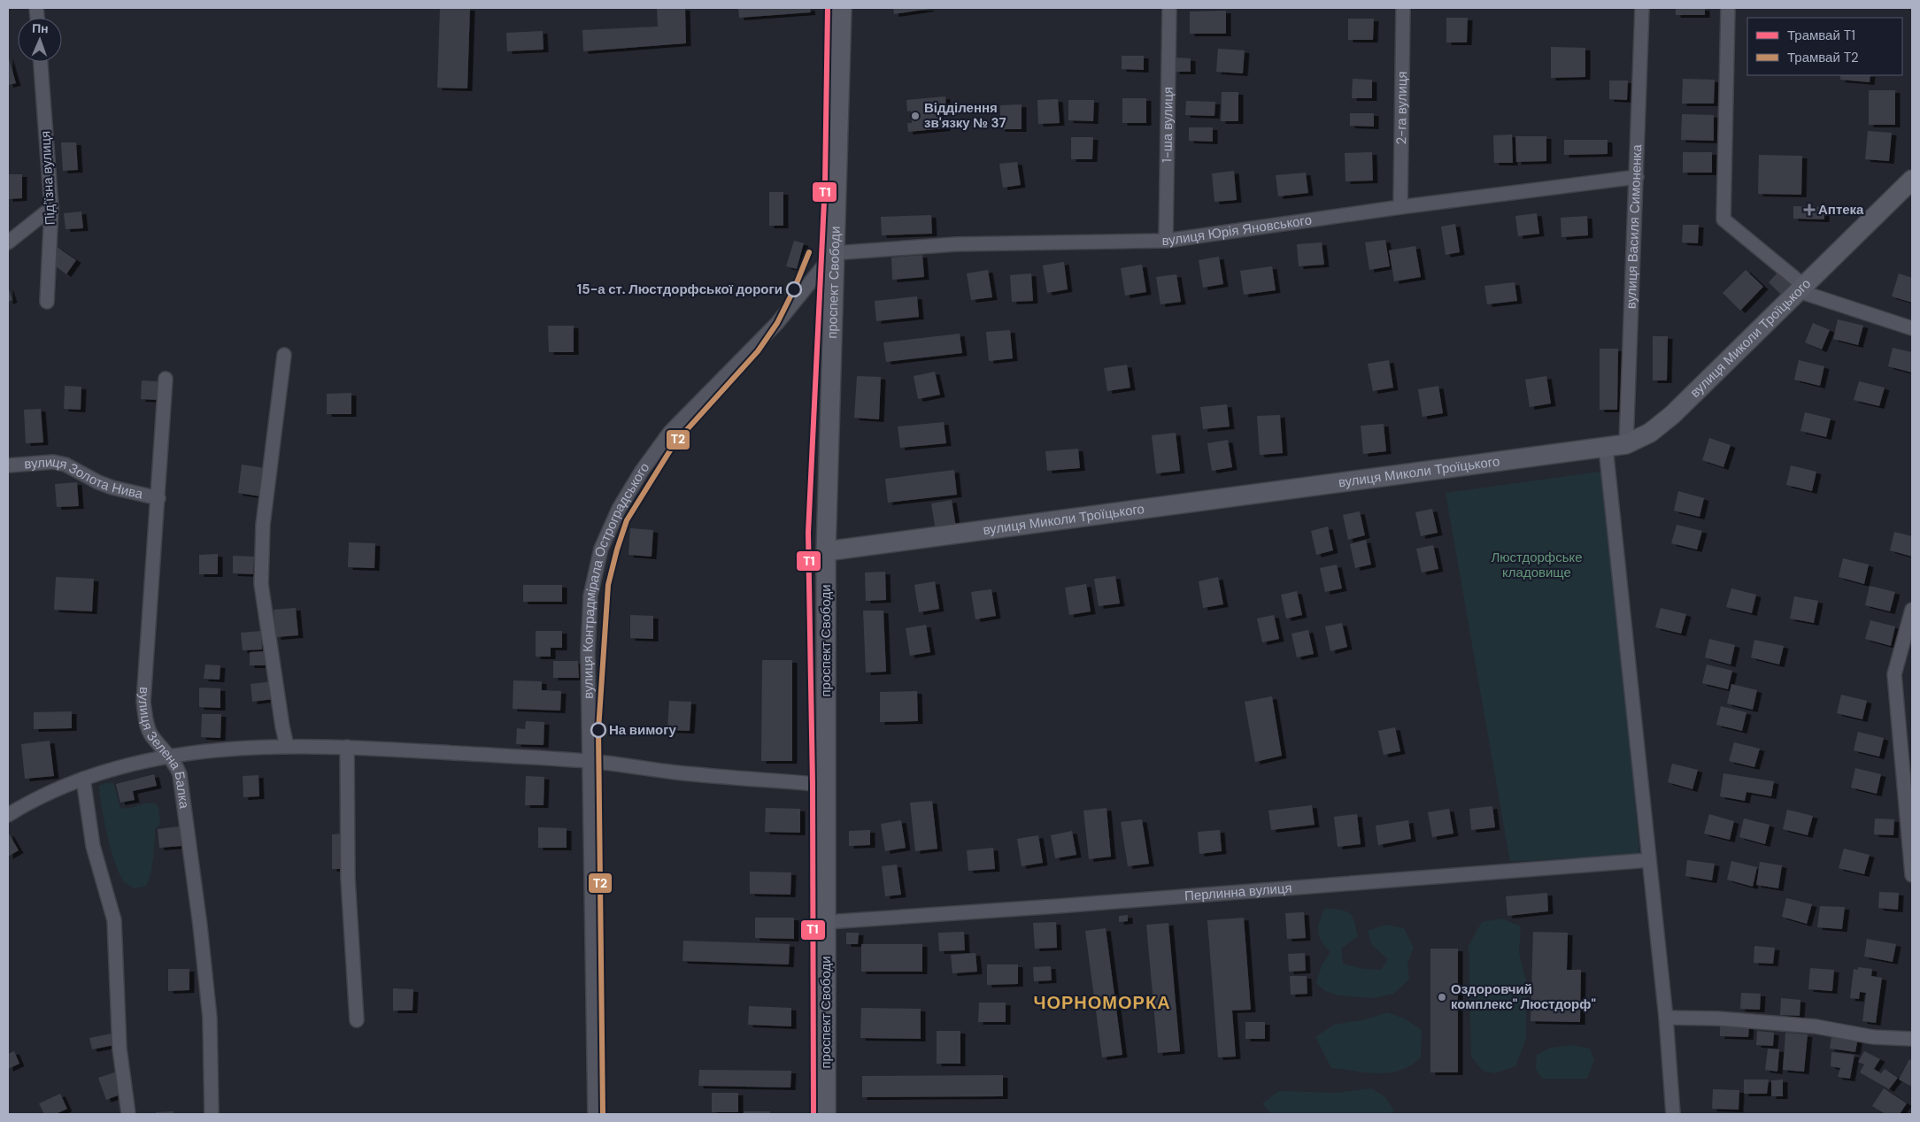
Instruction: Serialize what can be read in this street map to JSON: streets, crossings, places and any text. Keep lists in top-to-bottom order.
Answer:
{
  "streets": {
    "street": [
      "2-га вулиця",
      "1-ша вулиця",
      "Підʼїзна вулиця",
      "вулиця Василя Симоненка",
      "вулиця Юрія Яновського",
      "проспект Свободи",
      "вулиця Миколи Троїцького",
      "вулиця Золота Нива",
      "вулиця Контрадмірала Остроградського",
      "вулиця Зелена Балка",
      "Перлинна вулиця"
    ]
  },
  "crossings": [
    ["2-га вулиця", "вулиця Юрія Яновського"],
    ["1-ша вулиця", "вулиця Юрія Яновського"],
    ["вулиця Василя Симоненка", "вулиця Юрія Яновського"],
    ["вулиця Василя Симоненка", "вулиця Миколи Троїцького"],
    ["вулиця Юрія Яновського", "проспект Свободи"],
    ["вулиця Юрія Яновського", "вулиця Контрадмірала Остроградського"],
    ["проспект Свободи", "вулиця Миколи Троїцького"],
    ["проспект Свободи", "вулиця Контрадмірала Остроградського"],
    ["проспект Свободи", "Перлинна вулиця"],
    ["вулиця Золота Нива", "вулиця Зелена Балка"]
  ],
  "districts": ["ЧОРНОМОРКА"],
  "parks": ["Люстдорфське кладовище"],
  "places": {
    "other": [
      "Відділення зв'язку № 37",
      "15-а ст. Люстдорфської дороги",
      "На вимогу",
      "Оздоровчий комплекс\" Люстдорф\""
    ],
    "health": ["Аптека"]
  },
  "lines": ["tram line T1", "tram line T2"],
  "legend": ["Трамвай T1", "Трамвай T2"],
  "north": "top"
}
